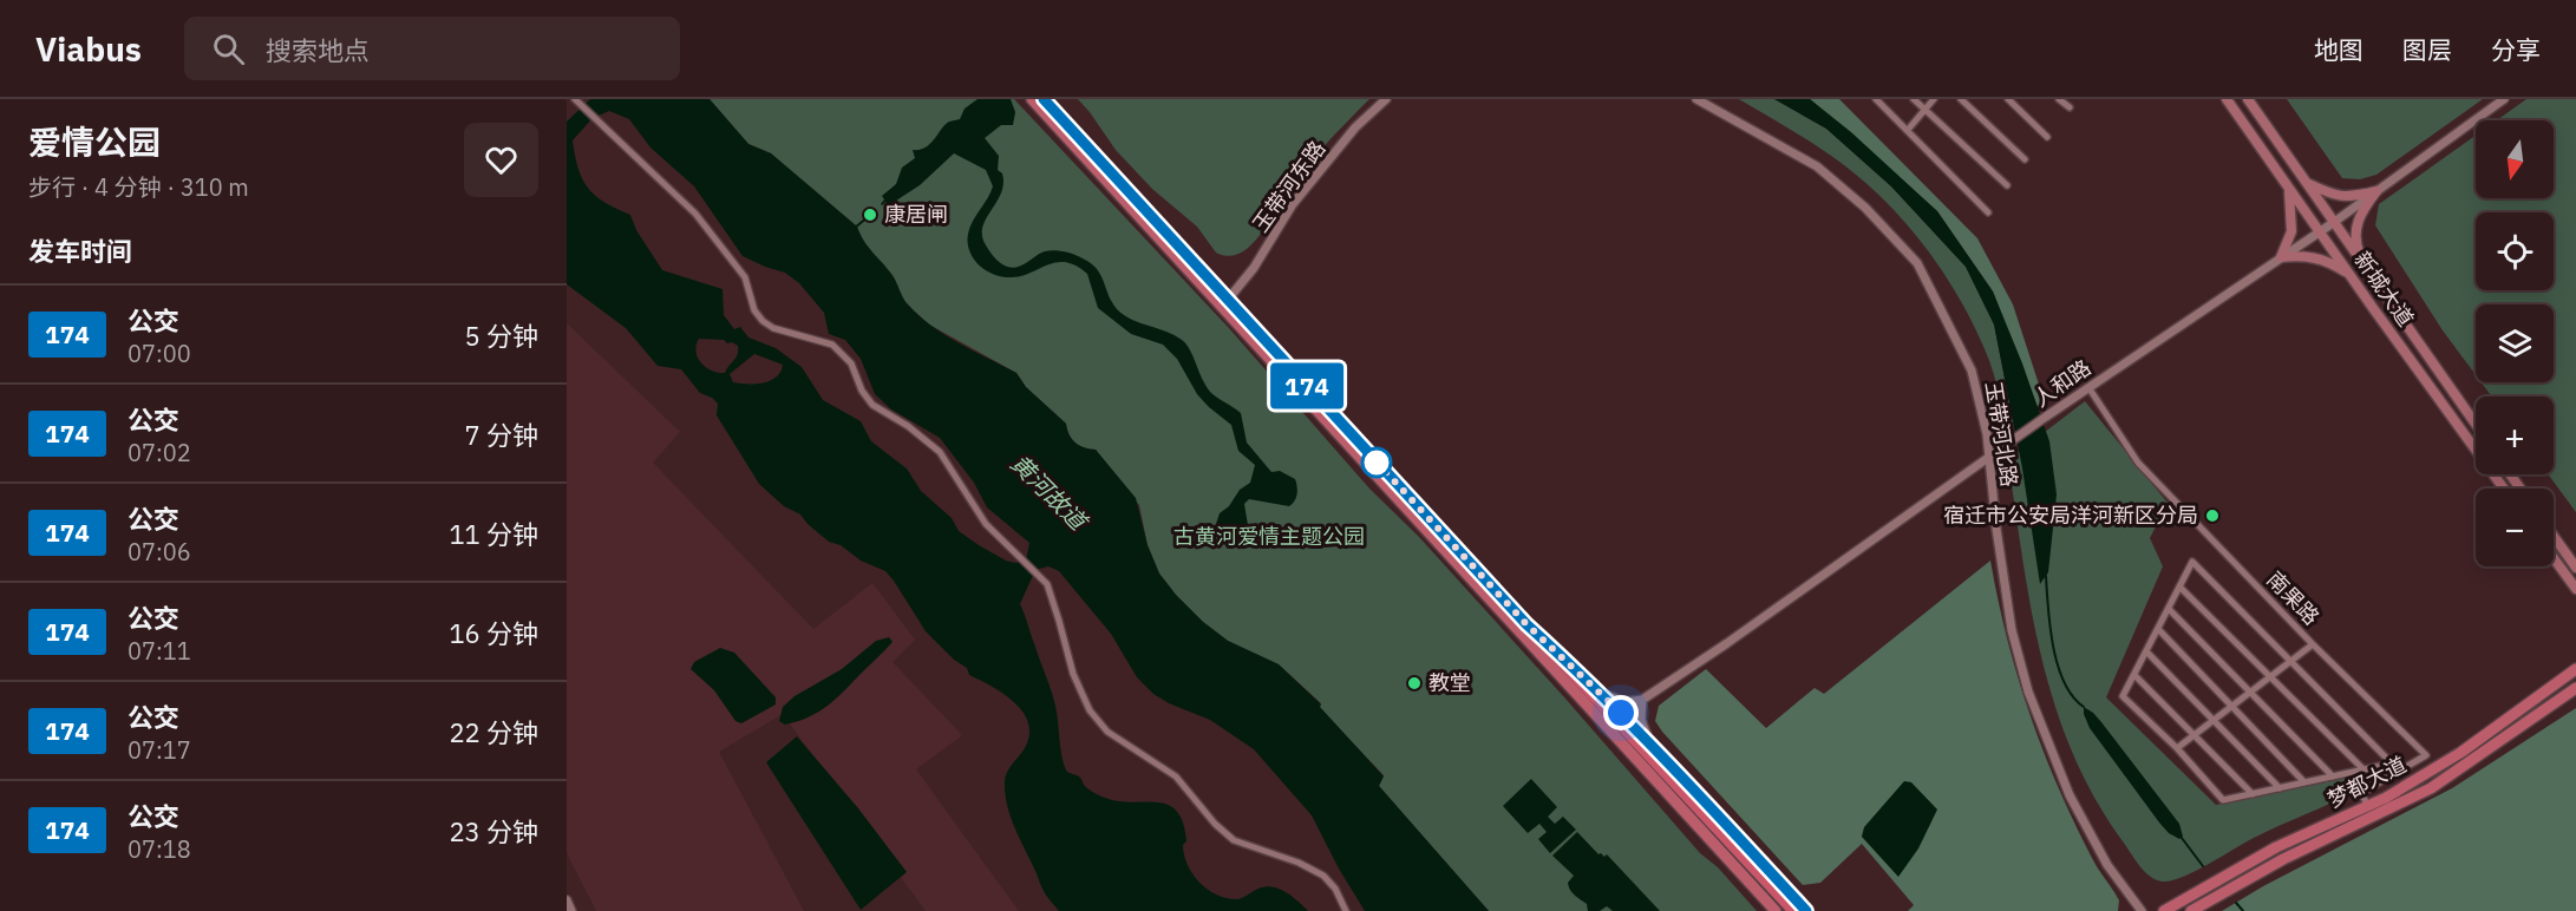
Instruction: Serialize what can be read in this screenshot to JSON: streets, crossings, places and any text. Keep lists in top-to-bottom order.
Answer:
{
  "streets": {
    "main road": ["新城大道", "梦都大道"],
    "street": [
      "玉带河东路",
      "人和路",
      "玉带河北路",
      "南果路"
    ]
  },
  "crossings": [
    ["新城大道", "人和路"],
    ["人和路", "玉带河北路"],
    ["人和路", "南果路"],
    ["南果路", "梦都大道"]
  ],
  "water": ["黄河故道"],
  "parks": ["古黄河爱情主题公园"],
  "places": ["康居闸", "宿迁市公安局洋河新区分局", "教堂"],
  "lines": ["bus line 174"],
  "north": "bottom",
  "page": {
    "header": "Viabus",
    "search": "搜索地点",
    "nav": ["地图", "图层", "分享"],
    "heading": [
      ["爱情公园", "步行 · 4 分钟 · 310 m"],
      "发车时间"
    ],
    "on_map": "174",
    "map_buttons": ["+", "−"],
    "list": [
      {
        "mark": "174",
        "name": "公交",
        "note": "07:00",
        "value": "5 分钟"
      },
      {
        "mark": "174",
        "name": "公交",
        "note": "07:02",
        "value": "7 分钟"
      },
      {
        "mark": "174",
        "name": "公交",
        "note": "07:06",
        "value": "11 分钟"
      },
      {
        "mark": "174",
        "name": "公交",
        "note": "07:11",
        "value": "16 分钟"
      },
      {
        "mark": "174",
        "name": "公交",
        "note": "07:17",
        "value": "22 分钟"
      },
      {
        "mark": "174",
        "name": "公交",
        "note": "07:18",
        "value": "23 分钟"
      }
    ]
  }
}
